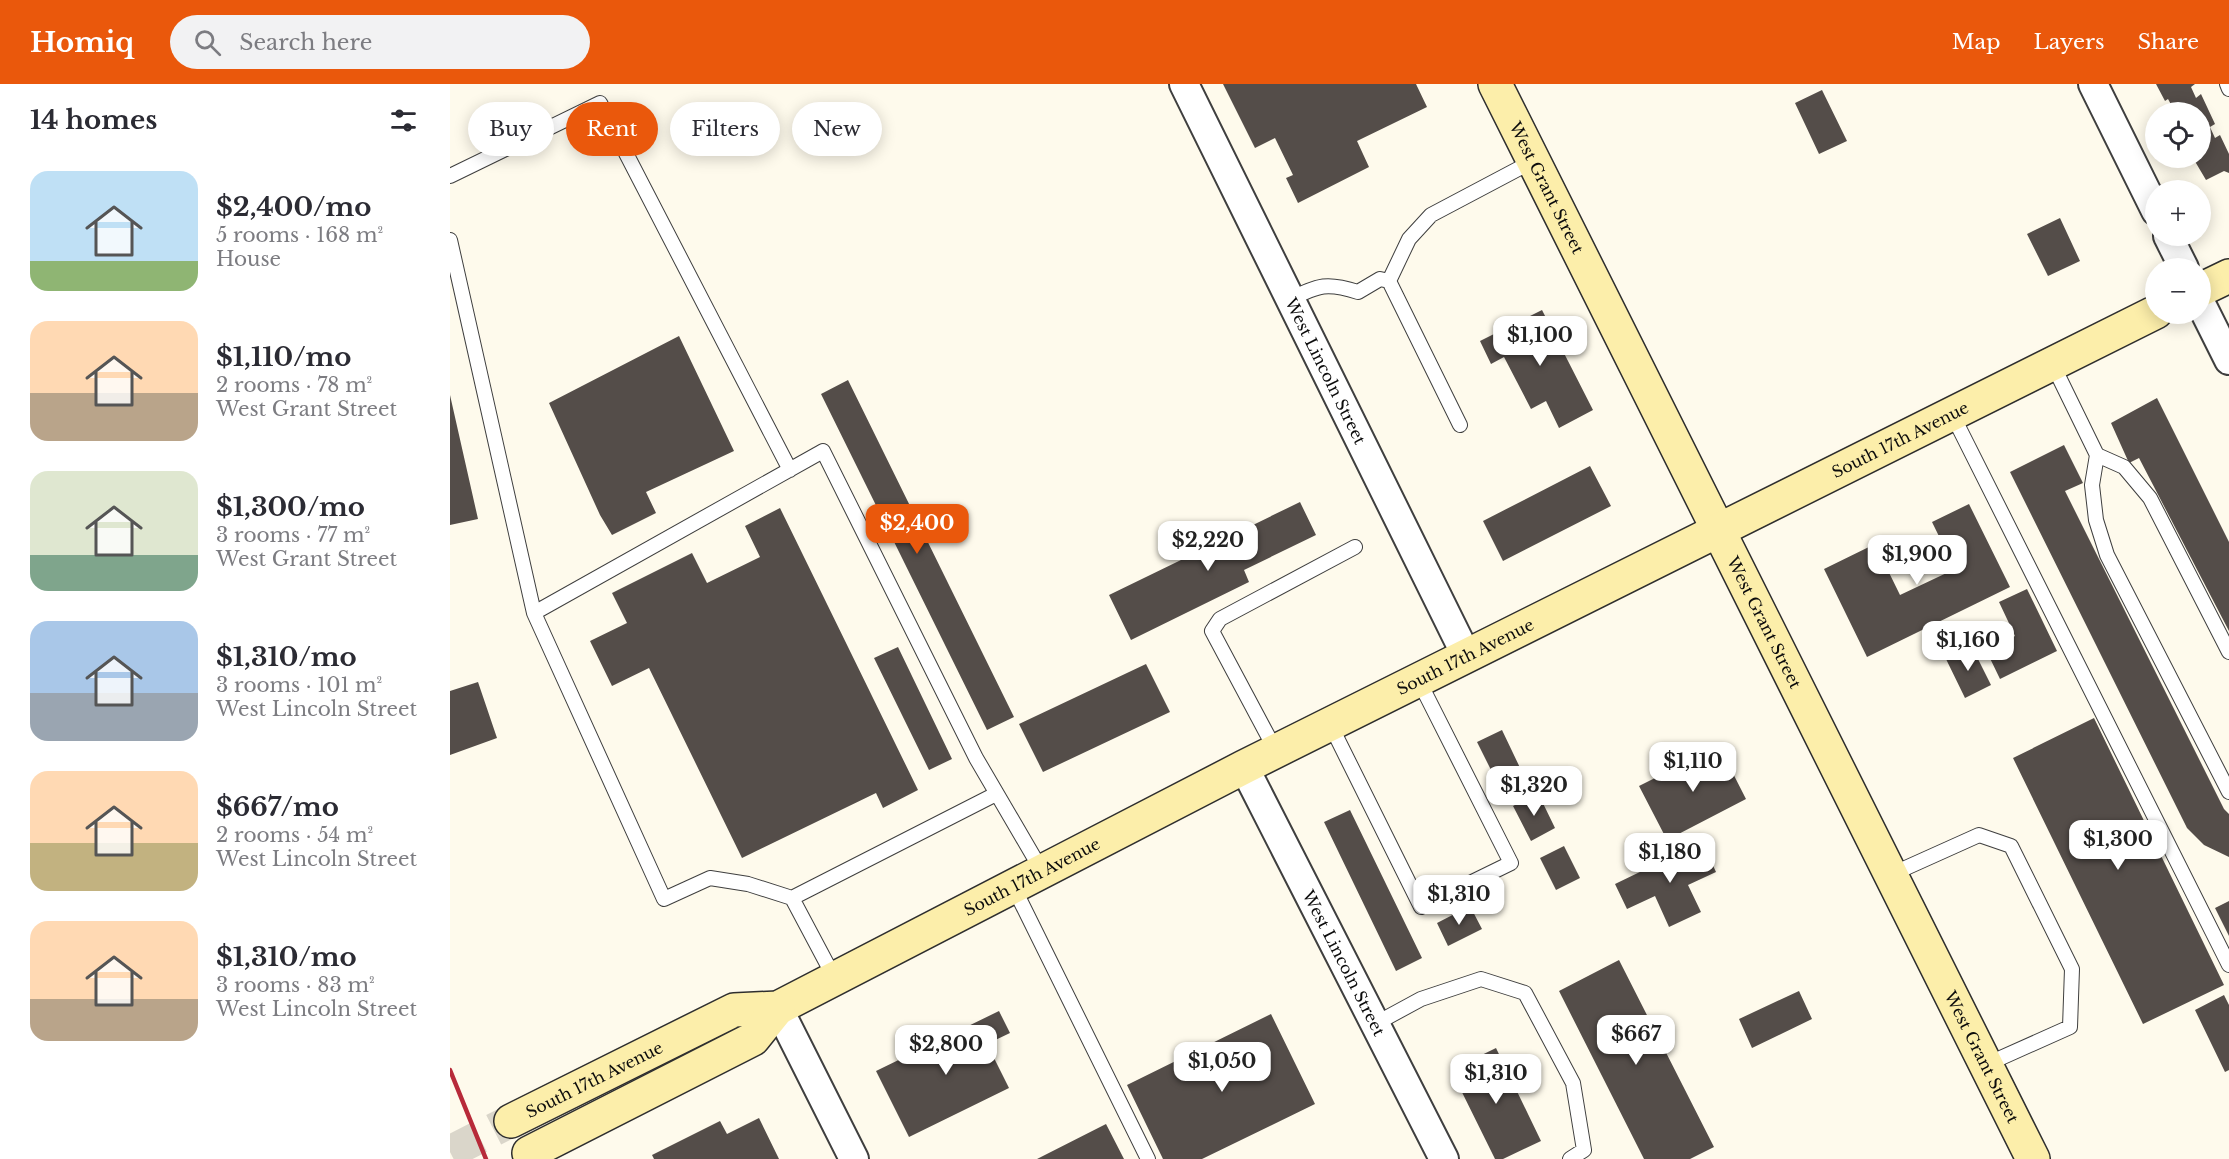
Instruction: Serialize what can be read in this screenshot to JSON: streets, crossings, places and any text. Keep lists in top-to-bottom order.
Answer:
{
  "streets": {
    "main road": ["West Grant Street", "South 17th Avenue"],
    "street": ["West Lincoln Street"]
  },
  "crossings": [
    ["West Grant Street", "South 17th Avenue"],
    ["West Lincoln Street", "South 17th Avenue"]
  ],
  "page": {
    "header": "Homiq",
    "search": "Search here",
    "nav": ["Map", "Layers", "Share"],
    "heading": "14 homes",
    "map_buttons": ["+", "−"],
    "chip": [
      "Buy",
      "Rent",
      "Filters",
      "New"
    ],
    "list": [
      {
        "name": "$2,400/mo",
        "note": "5 rooms · 168 m² · House"
      },
      {
        "name": "$1,110/mo",
        "note": "2 rooms · 78 m² · West Grant Street"
      },
      {
        "name": "$1,300/mo",
        "note": "3 rooms · 77 m² · West Grant Street"
      },
      {
        "name": "$1,310/mo",
        "note": "3 rooms · 101 m² · West Lincoln Street"
      },
      {
        "name": "$667/mo",
        "note": "2 rooms · 54 m² · West Lincoln Street"
      },
      {
        "name": "$1,310/mo",
        "note": "3 rooms · 83 m² · West Lincoln Street"
      }
    ],
    "price": [
      "$1,100",
      "$2,400",
      "$2,220",
      "$1,900",
      "$1,160",
      "$1,110",
      "$1,320",
      "$1,300",
      "$1,180",
      "$1,310",
      "$667",
      "$2,800",
      "$1,050",
      "$1,310"
    ]
  }
}
